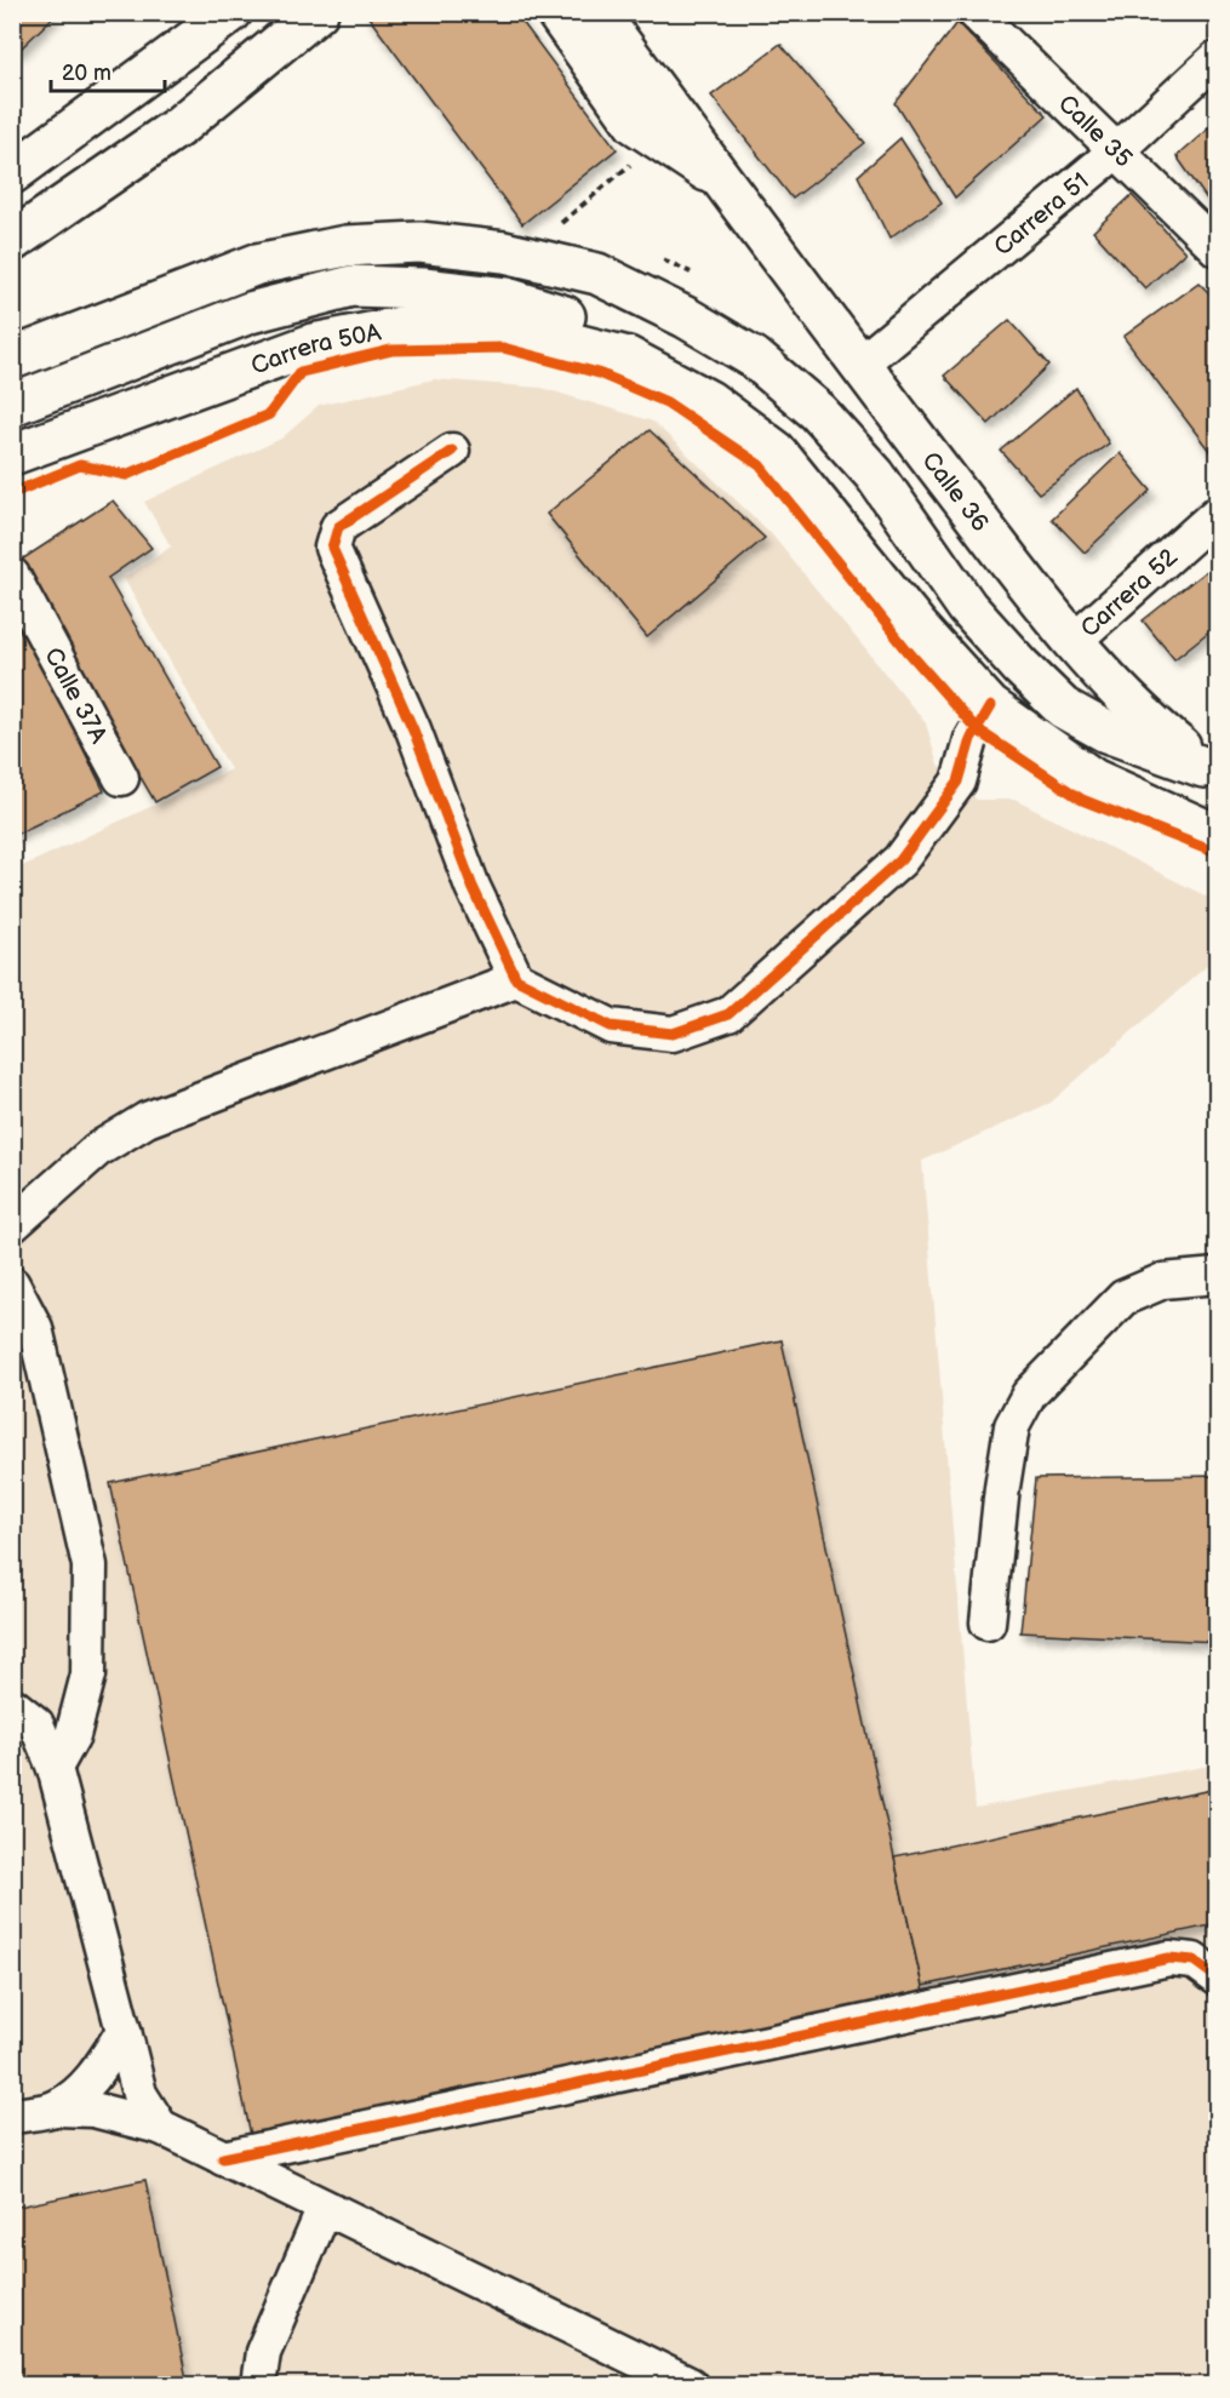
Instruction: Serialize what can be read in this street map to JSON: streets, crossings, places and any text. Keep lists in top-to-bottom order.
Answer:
{
  "streets": {
    "main road": ["Carrera 50A", "Calle 36"],
    "street": [
      "Calle 35",
      "Carrera 51",
      "Carrera 52",
      "Calle 37A"
    ]
  },
  "crossings": [
    ["Calle 35", "Carrera 51"],
    ["Carrera 51", "Calle 36"],
    ["Calle 36", "Carrera 52"]
  ],
  "scale_bar": "20 m"
}
